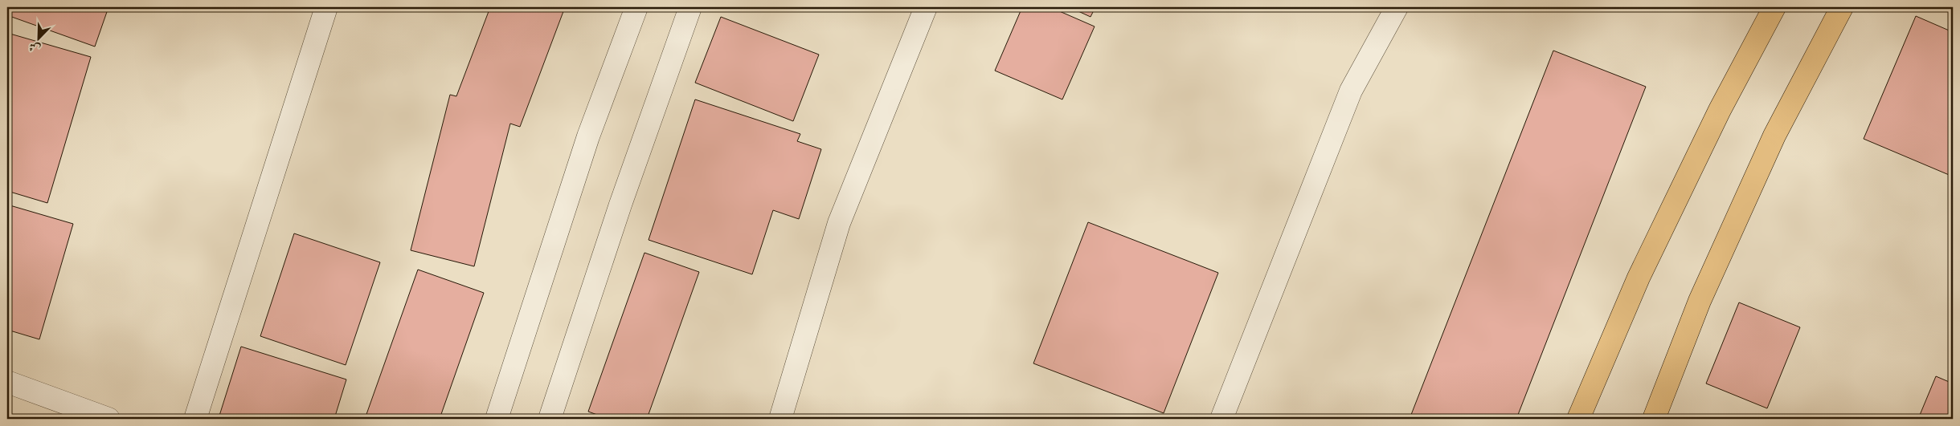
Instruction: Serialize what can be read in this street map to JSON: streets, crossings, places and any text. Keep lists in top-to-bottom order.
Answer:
{
  "north": "bottom left"
}
